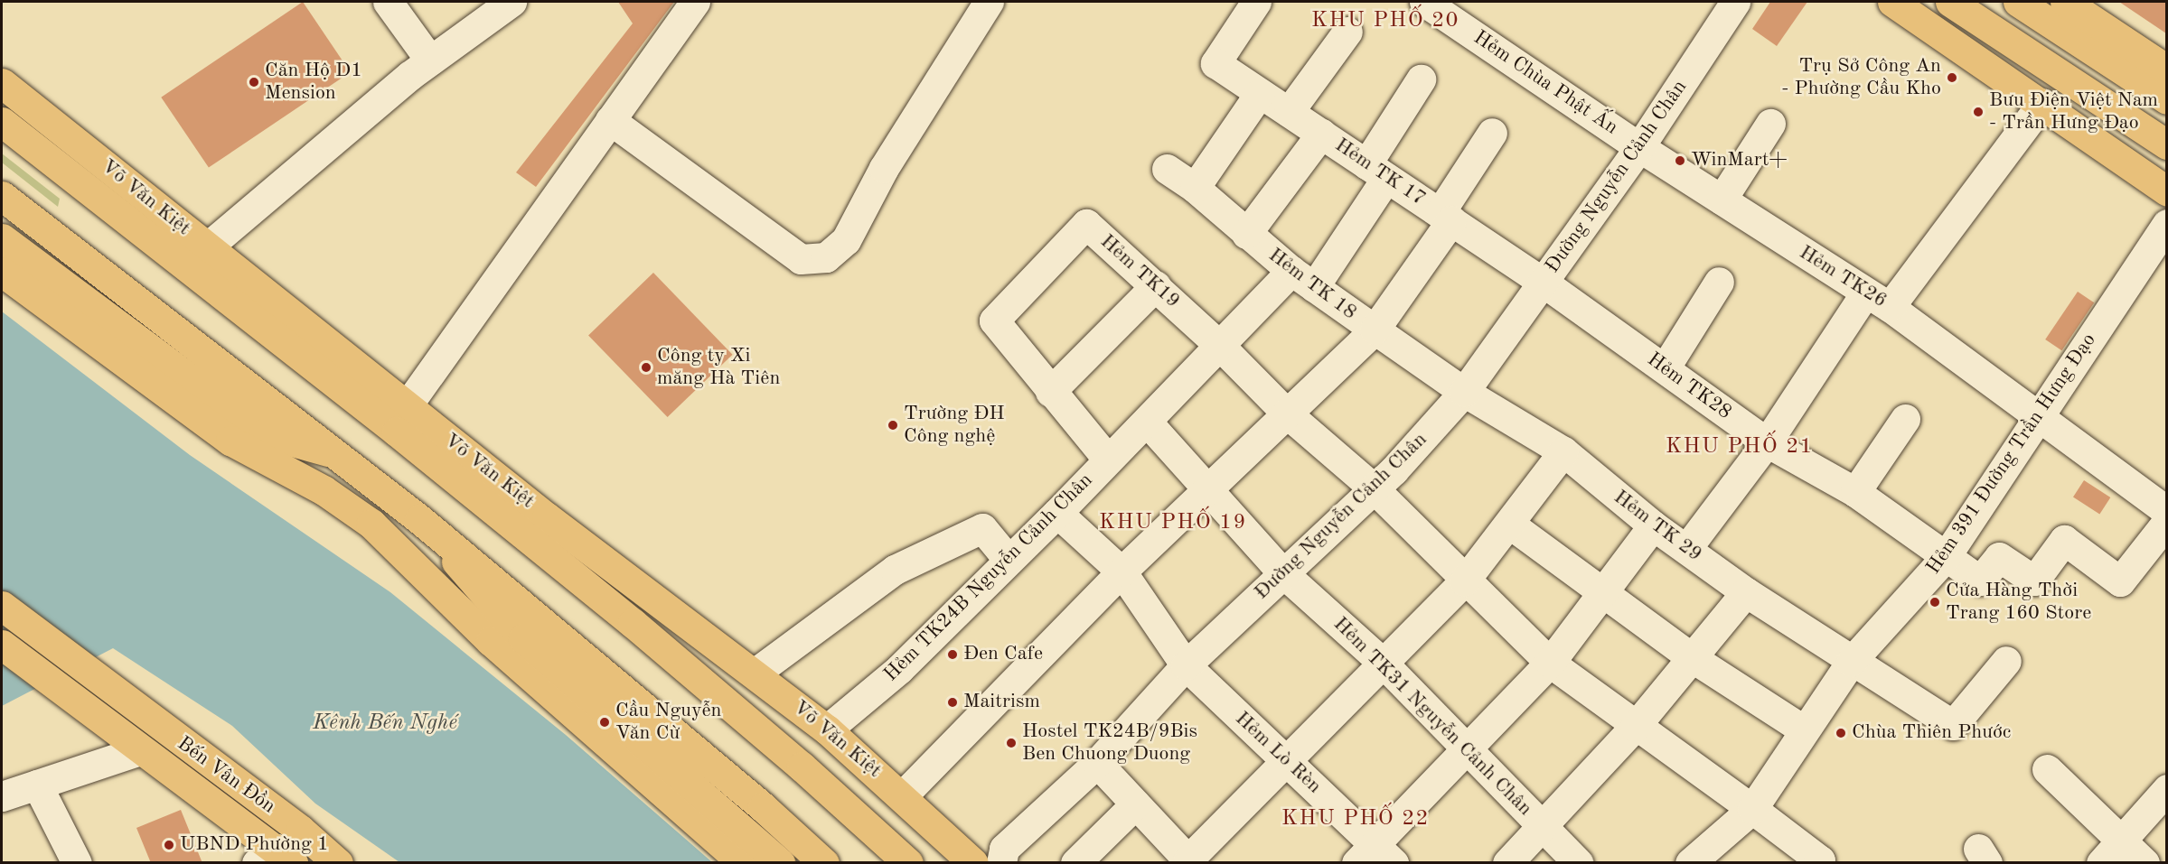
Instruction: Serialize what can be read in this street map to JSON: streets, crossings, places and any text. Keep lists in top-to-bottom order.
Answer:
{
  "streets": {
    "main road": ["Võ Văn Kiệt", "Bến Vân Đồn"],
    "street": [
      "Hẻm Chùa Phật Ấn",
      "Hẻm TK 17",
      "Đường Nguyễn Cảnh Chân",
      "Hẻm TK19",
      "Hẻm TK26",
      "Hẻm TK 18",
      "Hẻm TK28",
      "Hẻm 391 Đường Trần Hưng Ðạo",
      "Hẻm TK 29",
      "Hẻm TK24B Nguyễn Cảnh Chân",
      "Hẻm TK31 Nguyễn Cảnh Chân",
      "Hẻm Lò Rèn"
    ]
  },
  "crossings": [
    ["Hẻm Chùa Phật Ấn", "Đường Nguyễn Cảnh Chân"],
    ["Hẻm Chùa Phật Ấn", "Hẻm TK26"],
    ["Hẻm TK 17", "Đường Nguyễn Cảnh Chân"],
    ["Hẻm TK 17", "Hẻm TK28"],
    ["Hẻm TK 17", "Hẻm TK24B Nguyễn Cảnh Chân"],
    ["Đường Nguyễn Cảnh Chân", "Hẻm TK19"],
    ["Đường Nguyễn Cảnh Chân", "Hẻm TK26"],
    ["Đường Nguyễn Cảnh Chân", "Hẻm TK 18"],
    ["Đường Nguyễn Cảnh Chân", "Hẻm TK28"],
    ["Đường Nguyễn Cảnh Chân", "Hẻm TK 29"],
    ["Đường Nguyễn Cảnh Chân", "Hẻm TK31 Nguyễn Cảnh Chân"],
    ["Đường Nguyễn Cảnh Chân", "Hẻm Lò Rèn"],
    ["Võ Văn Kiệt", "Hẻm TK24B Nguyễn Cảnh Chân"],
    ["Hẻm TK19", "Hẻm 391 Đường Trần Hưng Ðạo"],
    ["Hẻm TK19", "Hẻm TK24B Nguyễn Cảnh Chân"],
    ["Hẻm TK26", "Hẻm 391 Đường Trần Hưng Ðạo"],
    ["Hẻm TK 18", "Hẻm TK 29"],
    ["Hẻm TK 18", "Hẻm TK24B Nguyễn Cảnh Chân"],
    ["Hẻm TK28", "Hẻm 391 Đường Trần Hưng Ðạo"],
    ["Hẻm 391 Đường Trần Hưng Ðạo", "Hẻm TK 29"],
    ["Hẻm TK24B Nguyễn Cảnh Chân", "Hẻm TK31 Nguyễn Cảnh Chân"],
    ["Hẻm TK24B Nguyễn Cảnh Chân", "Hẻm Lò Rèn"]
  ],
  "districts": [
    "KHU PHỐ 20",
    "KHU PHỐ 21",
    "KHU PHỐ 19",
    "KHU PHỐ 22"
  ],
  "water": ["Kênh Bến Nghé"],
  "places": [
    "Trụ Sở Công An - Phường Cầu Kho",
    "Căn Hộ D1 Mension",
    "Bưu Điện Việt Nam - Trần Hưng Đạo",
    "WinMart+",
    "Công ty Xi măng Hà Tiên",
    "Trường ĐH Công nghệ",
    "Cửa Hàng Thời Trang 160 Store",
    "Đen Cafe",
    "Maitrism",
    "Cầu Nguyễn Văn Cừ",
    "Chùa Thiên Phước",
    "Hostel TK24B/9Bis Ben Chuong Duong",
    "UBND Phường 1"
  ]
}
